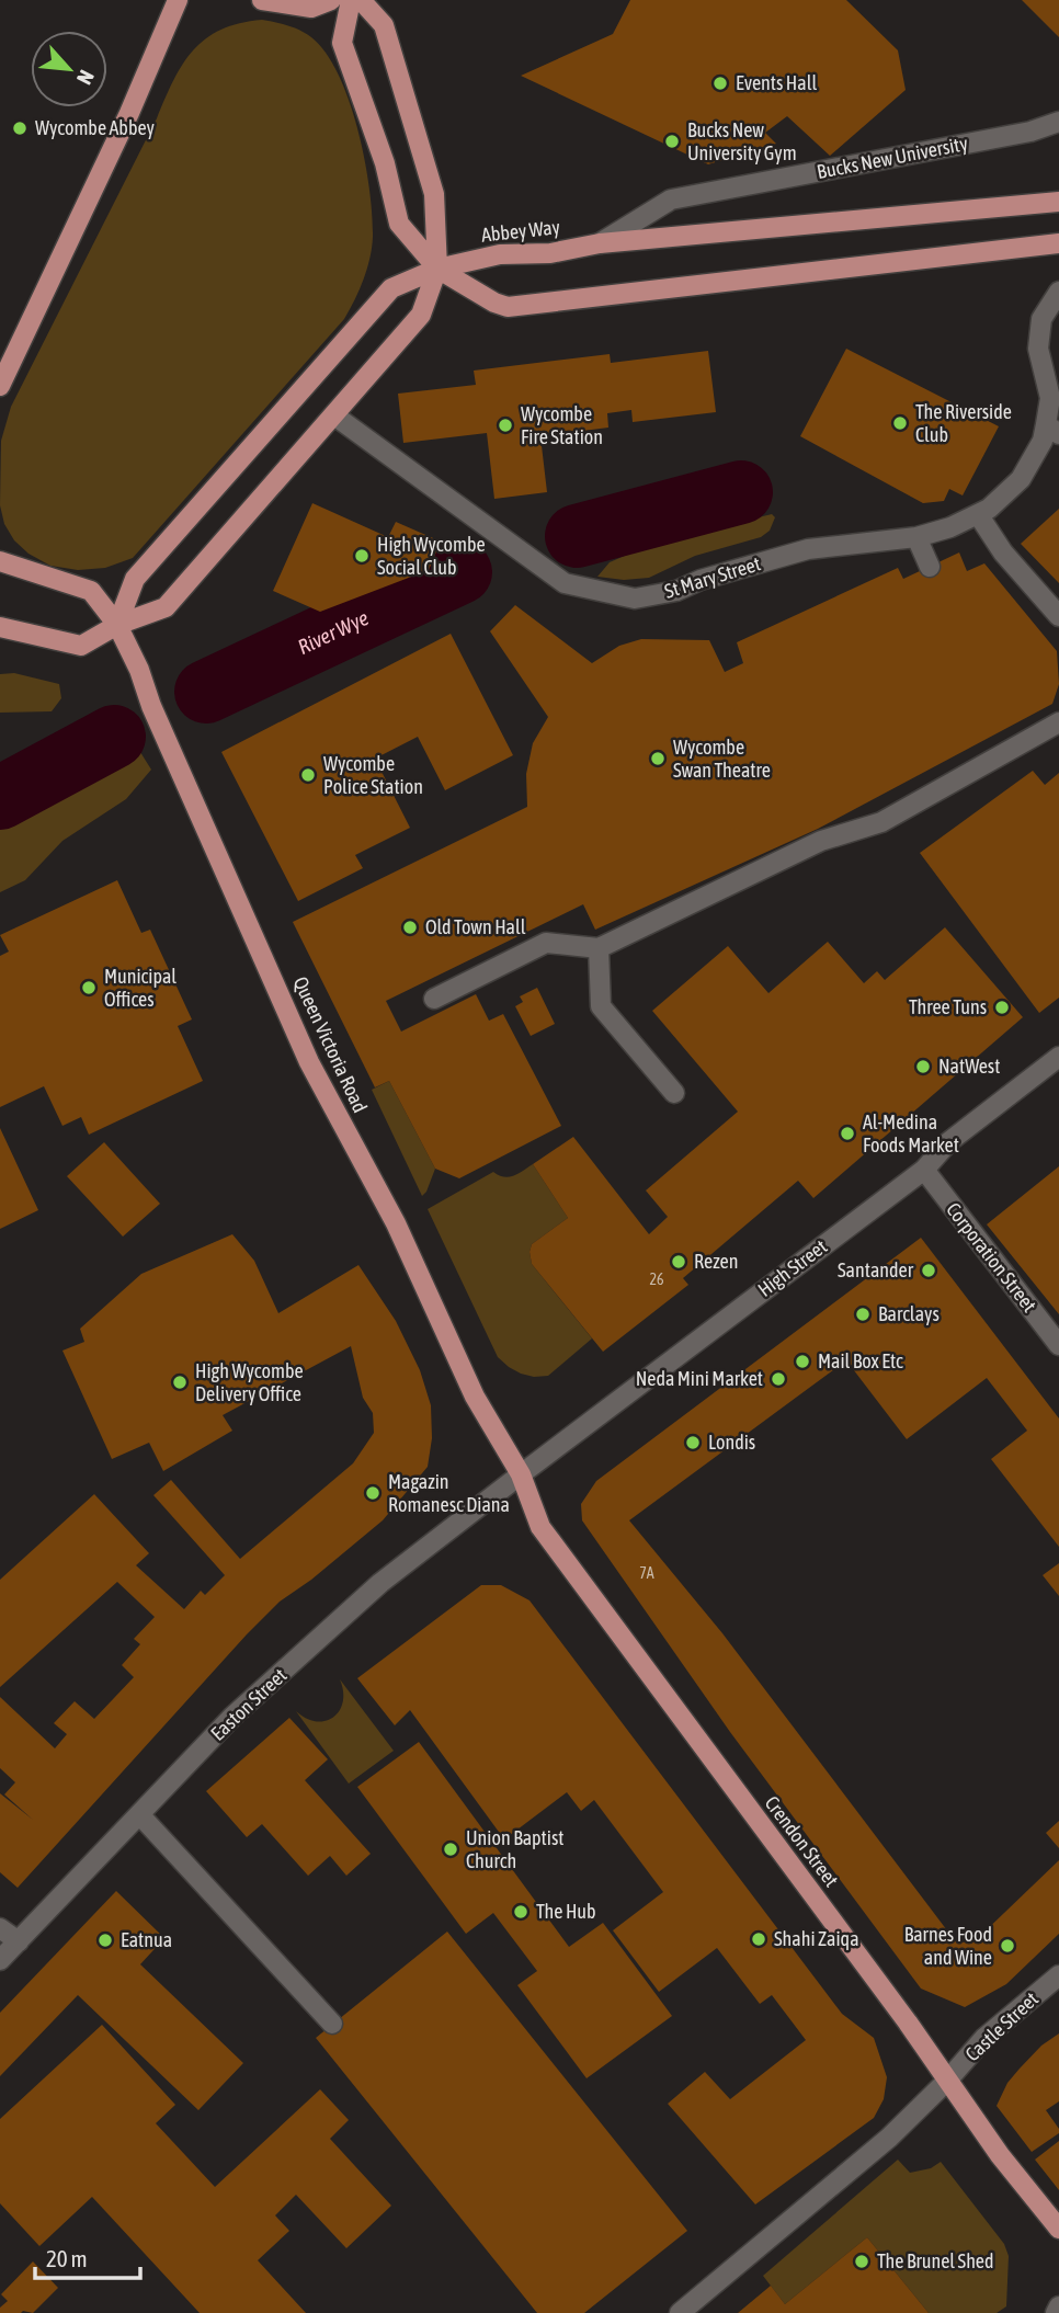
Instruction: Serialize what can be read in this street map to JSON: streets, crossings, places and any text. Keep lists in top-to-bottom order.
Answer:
{
  "streets": {
    "main road": ["Abbey Way", "Queen Victoria Road", "Crendon Street"],
    "street": [
      "Bucks New University",
      "St Mary Street",
      "Corporation Street",
      "High Street",
      "Easton Street",
      "Castle Street"
    ]
  },
  "crossings": [
    ["Bucks New University", "Abbey Way"],
    ["Abbey Way", "Queen Victoria Road"],
    ["Queen Victoria Road", "High Street"],
    ["Queen Victoria Road", "Easton Street"],
    ["Queen Victoria Road", "Crendon Street"],
    ["Corporation Street", "High Street"],
    ["High Street", "Easton Street"],
    ["High Street", "Crendon Street"],
    ["Easton Street", "Crendon Street"],
    ["Crendon Street", "Castle Street"]
  ],
  "water": ["River Wye"],
  "places": [
    "Events Hall",
    "Wycombe Abbey",
    "Bucks New University Gym",
    "The Riverside Club",
    "Wycombe Fire Station",
    "High Wycombe Social Club",
    "Wycombe Swan Theatre",
    "Wycombe Police Station",
    "Old Town Hall",
    "Municipal Offices",
    "Three Tuns",
    "NatWest",
    "Al-Medina Foods Market",
    "Rezen",
    "Santander",
    "Barclays",
    "Mail Box Etc",
    "Neda Mini Market",
    "High Wycombe Delivery Office",
    "Londis",
    "Magazin Romanesc Diana",
    "Union Baptist Church",
    "The Hub",
    "Shahi Zaiqa",
    "Eatnua",
    "Barnes Food and Wine",
    "The Brunel Shed"
  ],
  "house_numbers": ["26", "7A"],
  "scale_bar": "20 m",
  "north": "bottom right"
}
